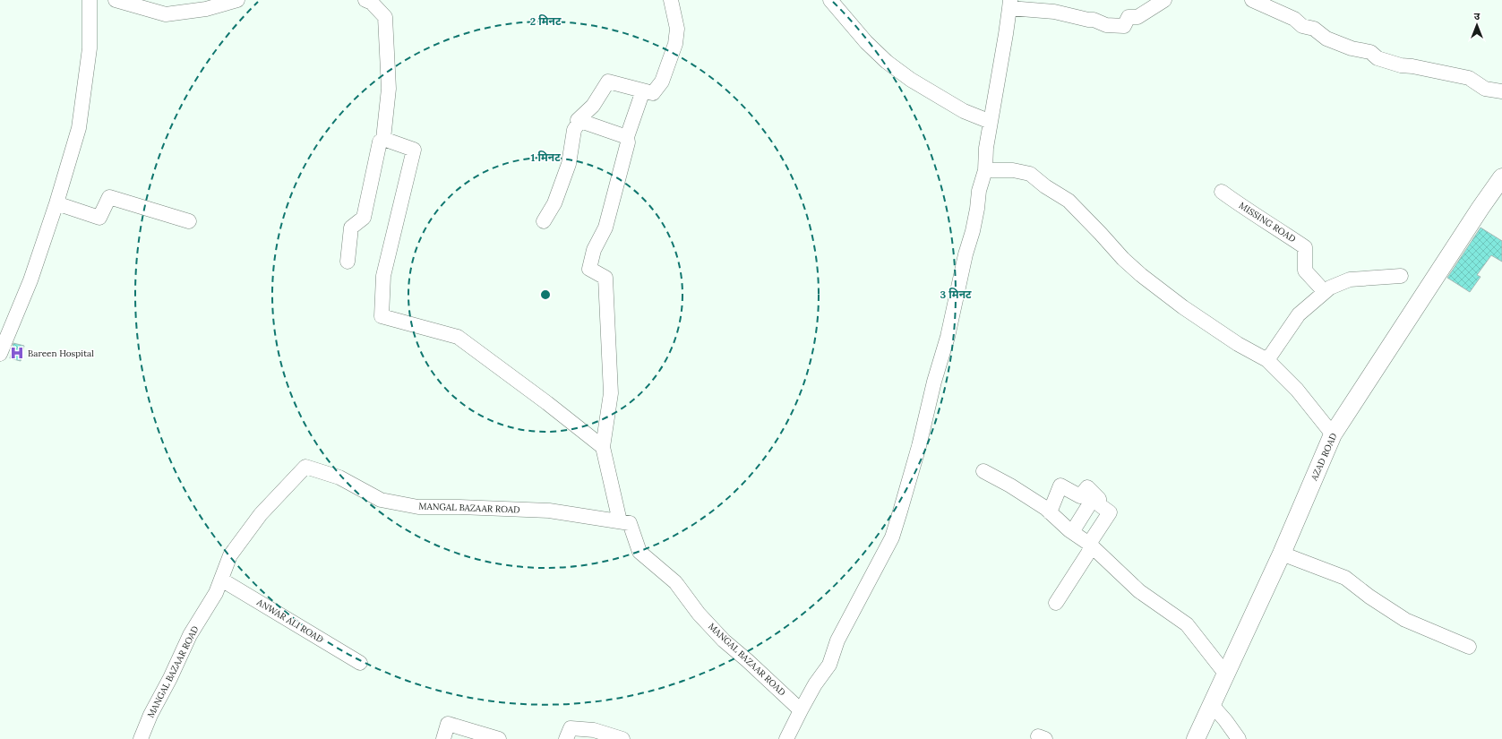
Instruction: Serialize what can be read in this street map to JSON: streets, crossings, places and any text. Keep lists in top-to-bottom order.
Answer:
{
  "streets": {
    "main road": ["AZAD ROAD"],
    "street": ["MISSING ROAD", "MANGAL BAZAAR ROAD", "ANWAR ALI ROAD"]
  },
  "crossings": [
    ["MANGAL BAZAAR ROAD", "ANWAR ALI ROAD"]
  ],
  "places": {
    "hospital": ["Bareen Hospital"]
  },
  "north": "top",
  "rings": ["2 मिनट", "1 मिनट", "3 मिनट"]
}
